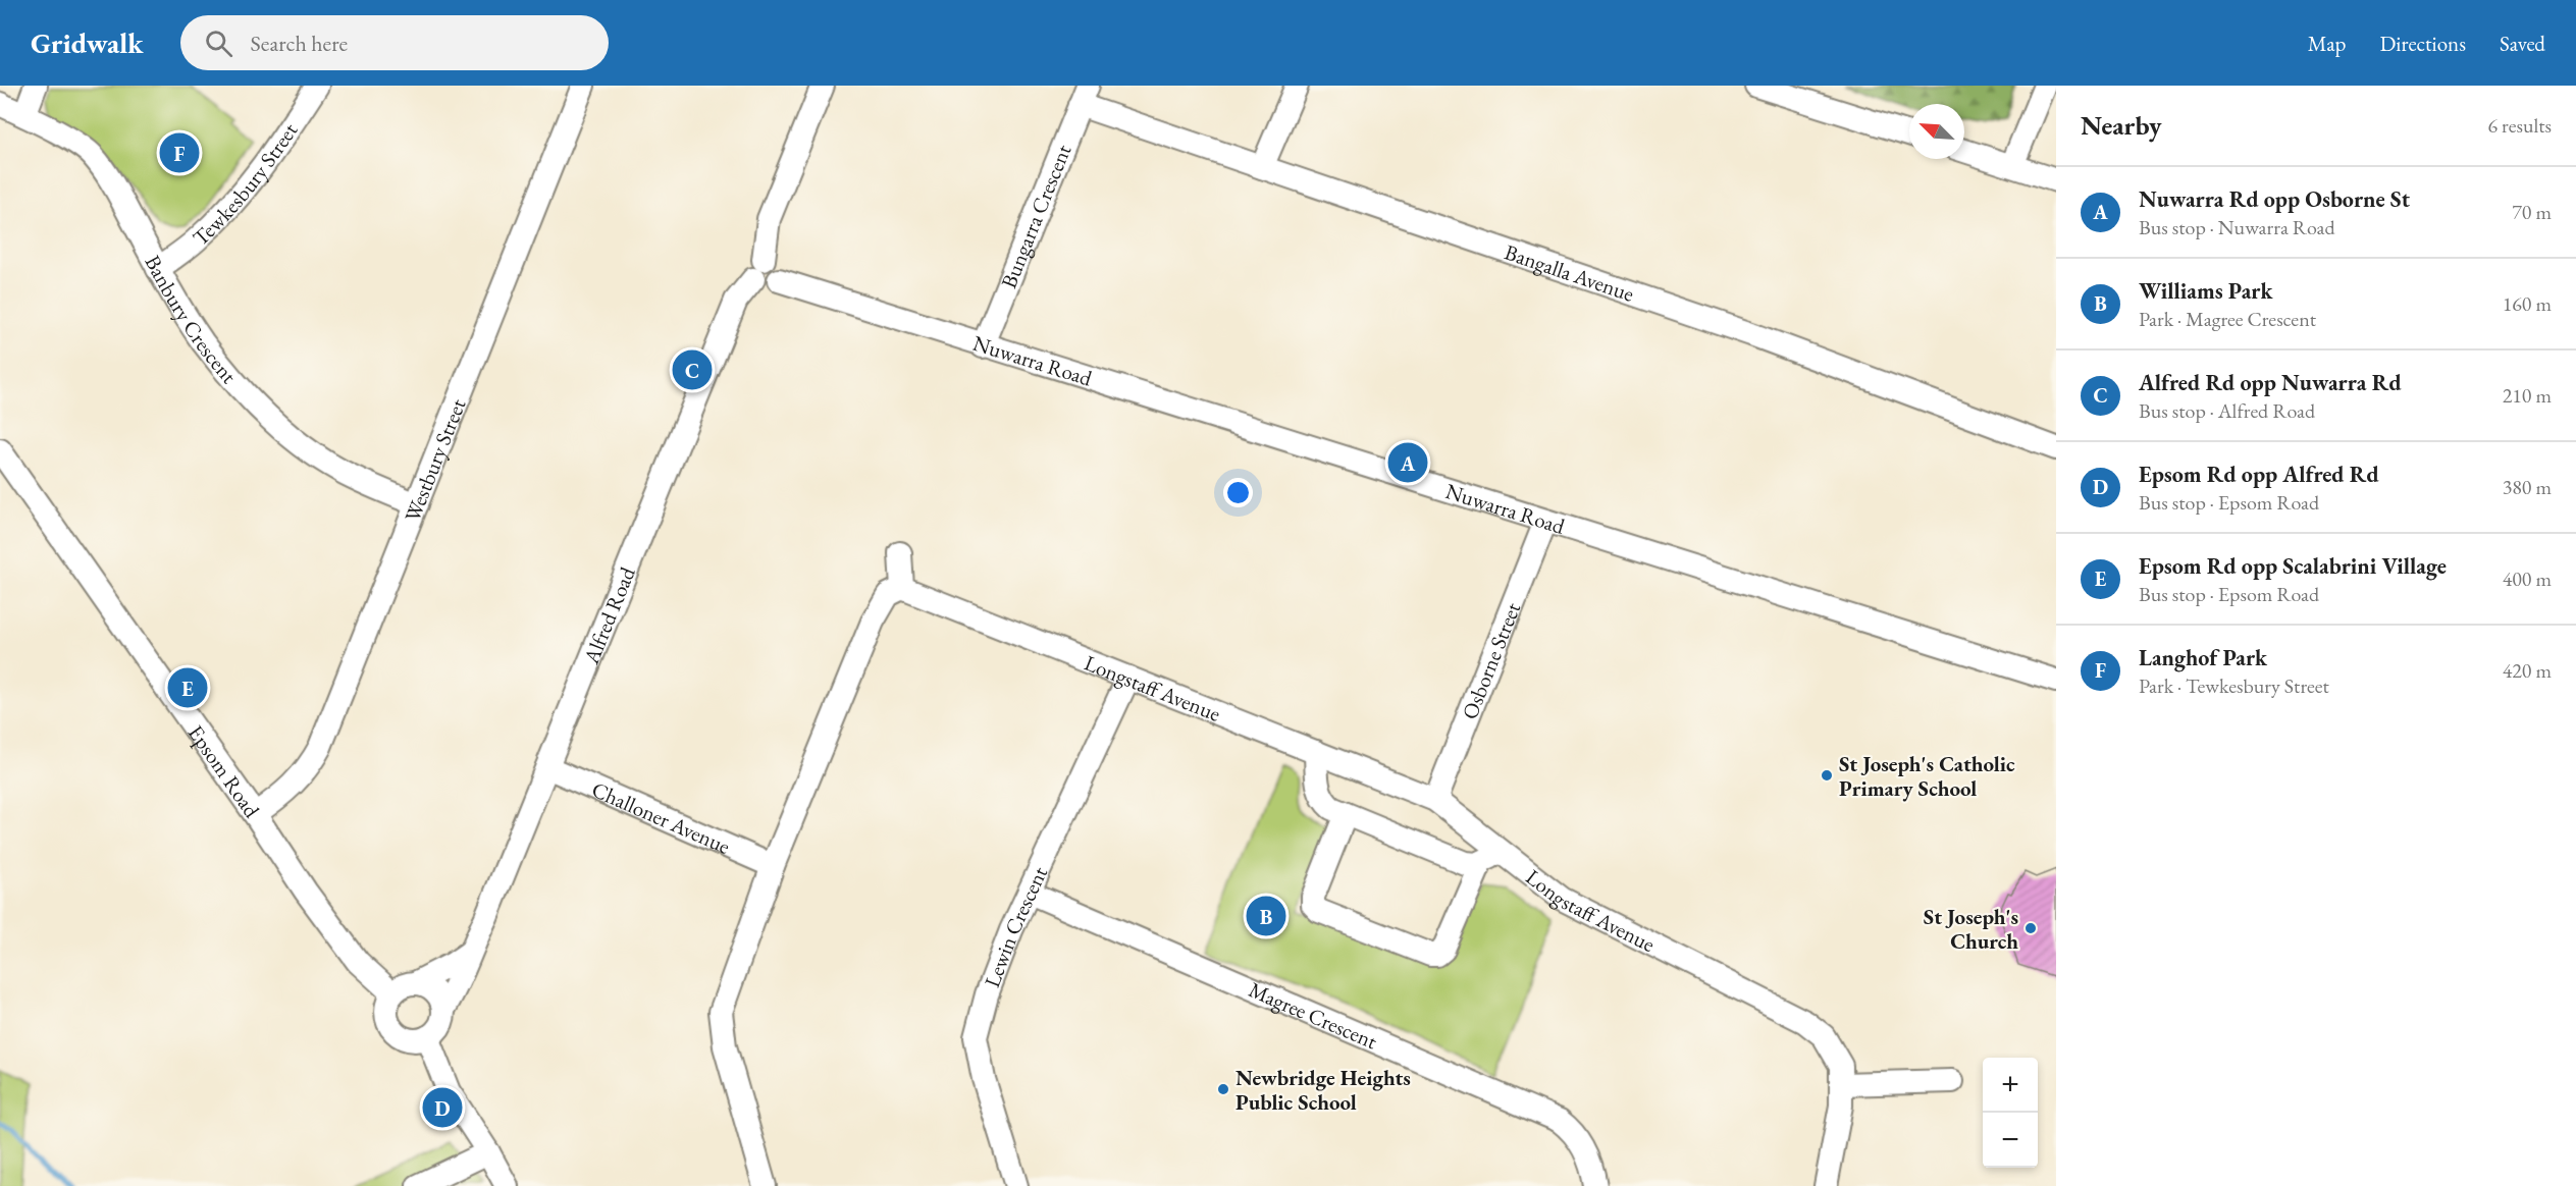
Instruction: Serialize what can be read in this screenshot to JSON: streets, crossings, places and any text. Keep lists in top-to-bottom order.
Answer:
{
  "streets": {
    "street": [
      "Tewkesbury Street",
      "Bungarra Crescent",
      "Bangalla Avenue",
      "Banbury Crescent",
      "Nuwarra Road",
      "Westbury Street",
      "Alfred Road",
      "Osborne Street",
      "Longstaff Avenue",
      "Epsom Road",
      "Challoner Avenue",
      "Lewin Crescent",
      "Magree Crescent"
    ]
  },
  "crossings": [
    ["Tewkesbury Street", "Banbury Crescent"],
    ["Bungarra Crescent", "Bangalla Avenue"],
    ["Bungarra Crescent", "Nuwarra Road"],
    ["Banbury Crescent", "Westbury Street"],
    ["Nuwarra Road", "Alfred Road"],
    ["Nuwarra Road", "Osborne Street"],
    ["Westbury Street", "Epsom Road"],
    ["Alfred Road", "Epsom Road"],
    ["Alfred Road", "Challoner Avenue"],
    ["Osborne Street", "Longstaff Avenue"],
    ["Longstaff Avenue", "Lewin Crescent"],
    ["Lewin Crescent", "Magree Crescent"]
  ],
  "places": ["St Joseph's Catholic Primary School", "St Joseph's Church", "Newbridge Heights Public School"],
  "north": "top left",
  "page": {
    "header": "Gridwalk",
    "search": "Search here",
    "nav": ["Map", "Directions", "Saved"],
    "heading": ["Nearby", "6 results"],
    "pins": [
      "F",
      "C",
      "A",
      "E",
      "B",
      "D"
    ],
    "list": [
      {
        "mark": "A",
        "name": "Nuwarra Rd opp Osborne St",
        "note": "Bus stop · Nuwarra Road",
        "value": "70 m"
      },
      {
        "mark": "B",
        "name": "Williams Park",
        "note": "Park · Magree Crescent",
        "value": "160 m"
      },
      {
        "mark": "C",
        "name": "Alfred Rd opp Nuwarra Rd",
        "note": "Bus stop · Alfred Road",
        "value": "210 m"
      },
      {
        "mark": "D",
        "name": "Epsom Rd opp Alfred Rd",
        "note": "Bus stop · Epsom Road",
        "value": "380 m"
      },
      {
        "mark": "E",
        "name": "Epsom Rd opp Scalabrini Village",
        "note": "Bus stop · Epsom Road",
        "value": "400 m"
      },
      {
        "mark": "F",
        "name": "Langhof Park",
        "note": "Park · Tewkesbury Street",
        "value": "420 m"
      }
    ],
    "map_buttons": ["+", "−"]
  }
}
